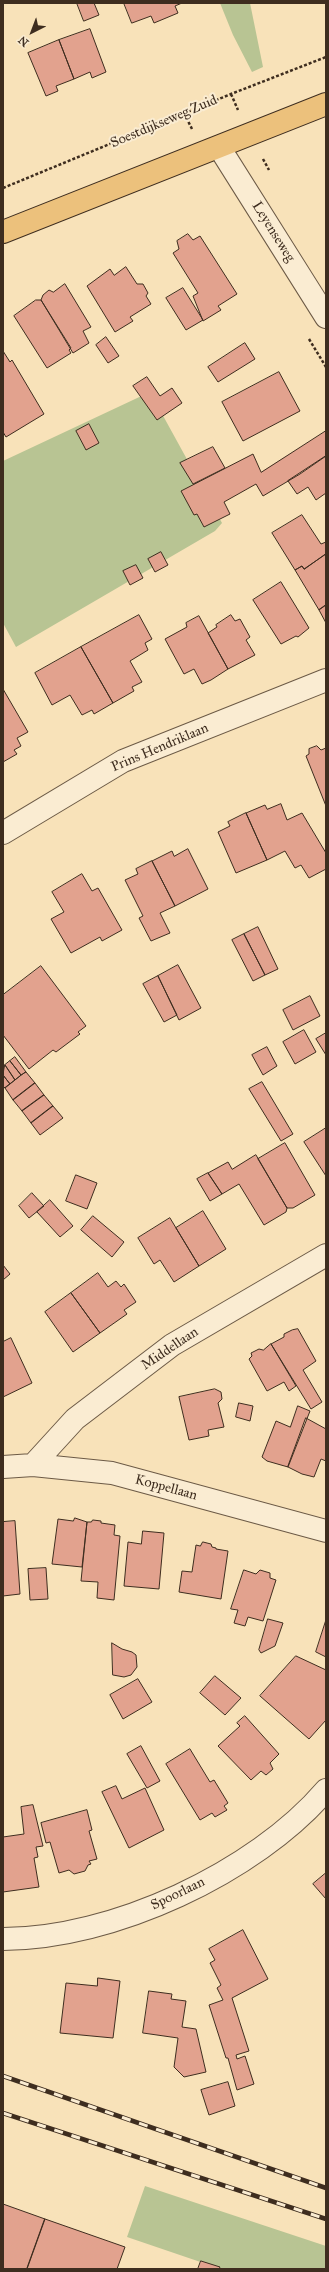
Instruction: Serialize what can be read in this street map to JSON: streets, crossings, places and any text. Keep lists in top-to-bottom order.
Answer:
{
  "streets": {
    "street": [
      "Leyenseweg",
      "Prins Hendriklaan",
      "Middellaan",
      "Koppellaan",
      "Spoorlaan"
    ],
    "path": ["Soestdijkseweg Zuid"]
  },
  "crossings": [
    ["Middellaan", "Koppellaan"]
  ],
  "north": "bottom left"
}
